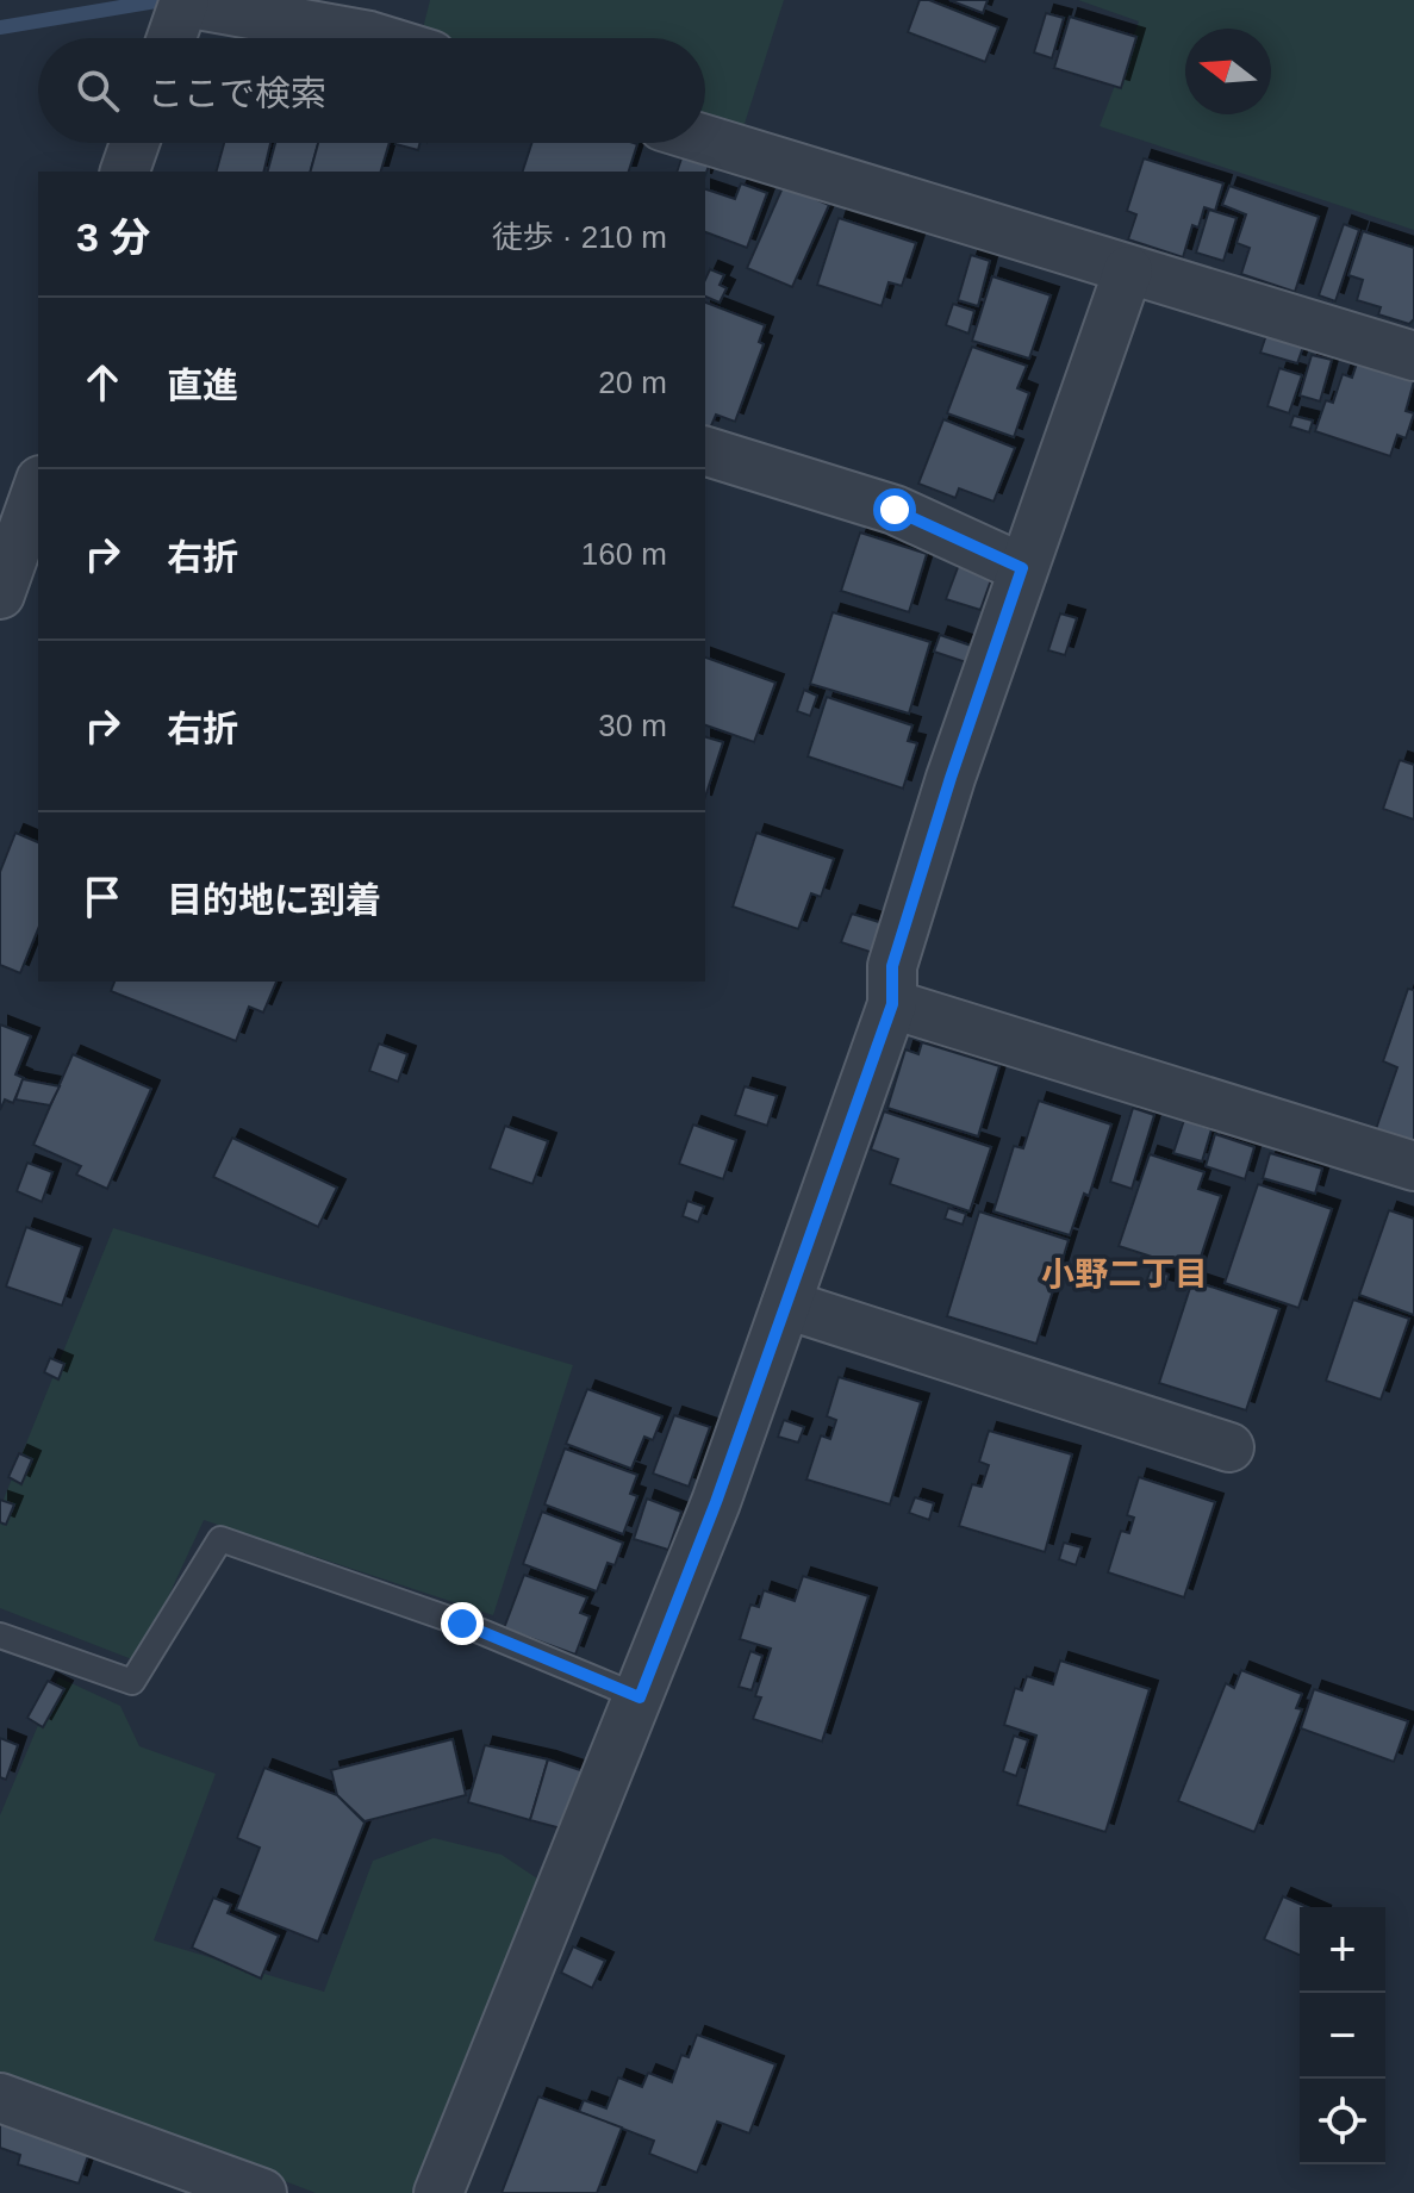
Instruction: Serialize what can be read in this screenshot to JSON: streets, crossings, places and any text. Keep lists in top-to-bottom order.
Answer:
{
  "districts": ["小野二丁目"],
  "north": "left",
  "page": {
    "search": "ここで検索",
    "heading": ["3 分", "徒歩 · 210 m"],
    "list": [
      ["直進", "20 m"],
      ["右折", "160 m"],
      ["右折", "30 m"],
      "目的地に到着"
    ],
    "map_buttons": ["+", "−"]
  }
}
